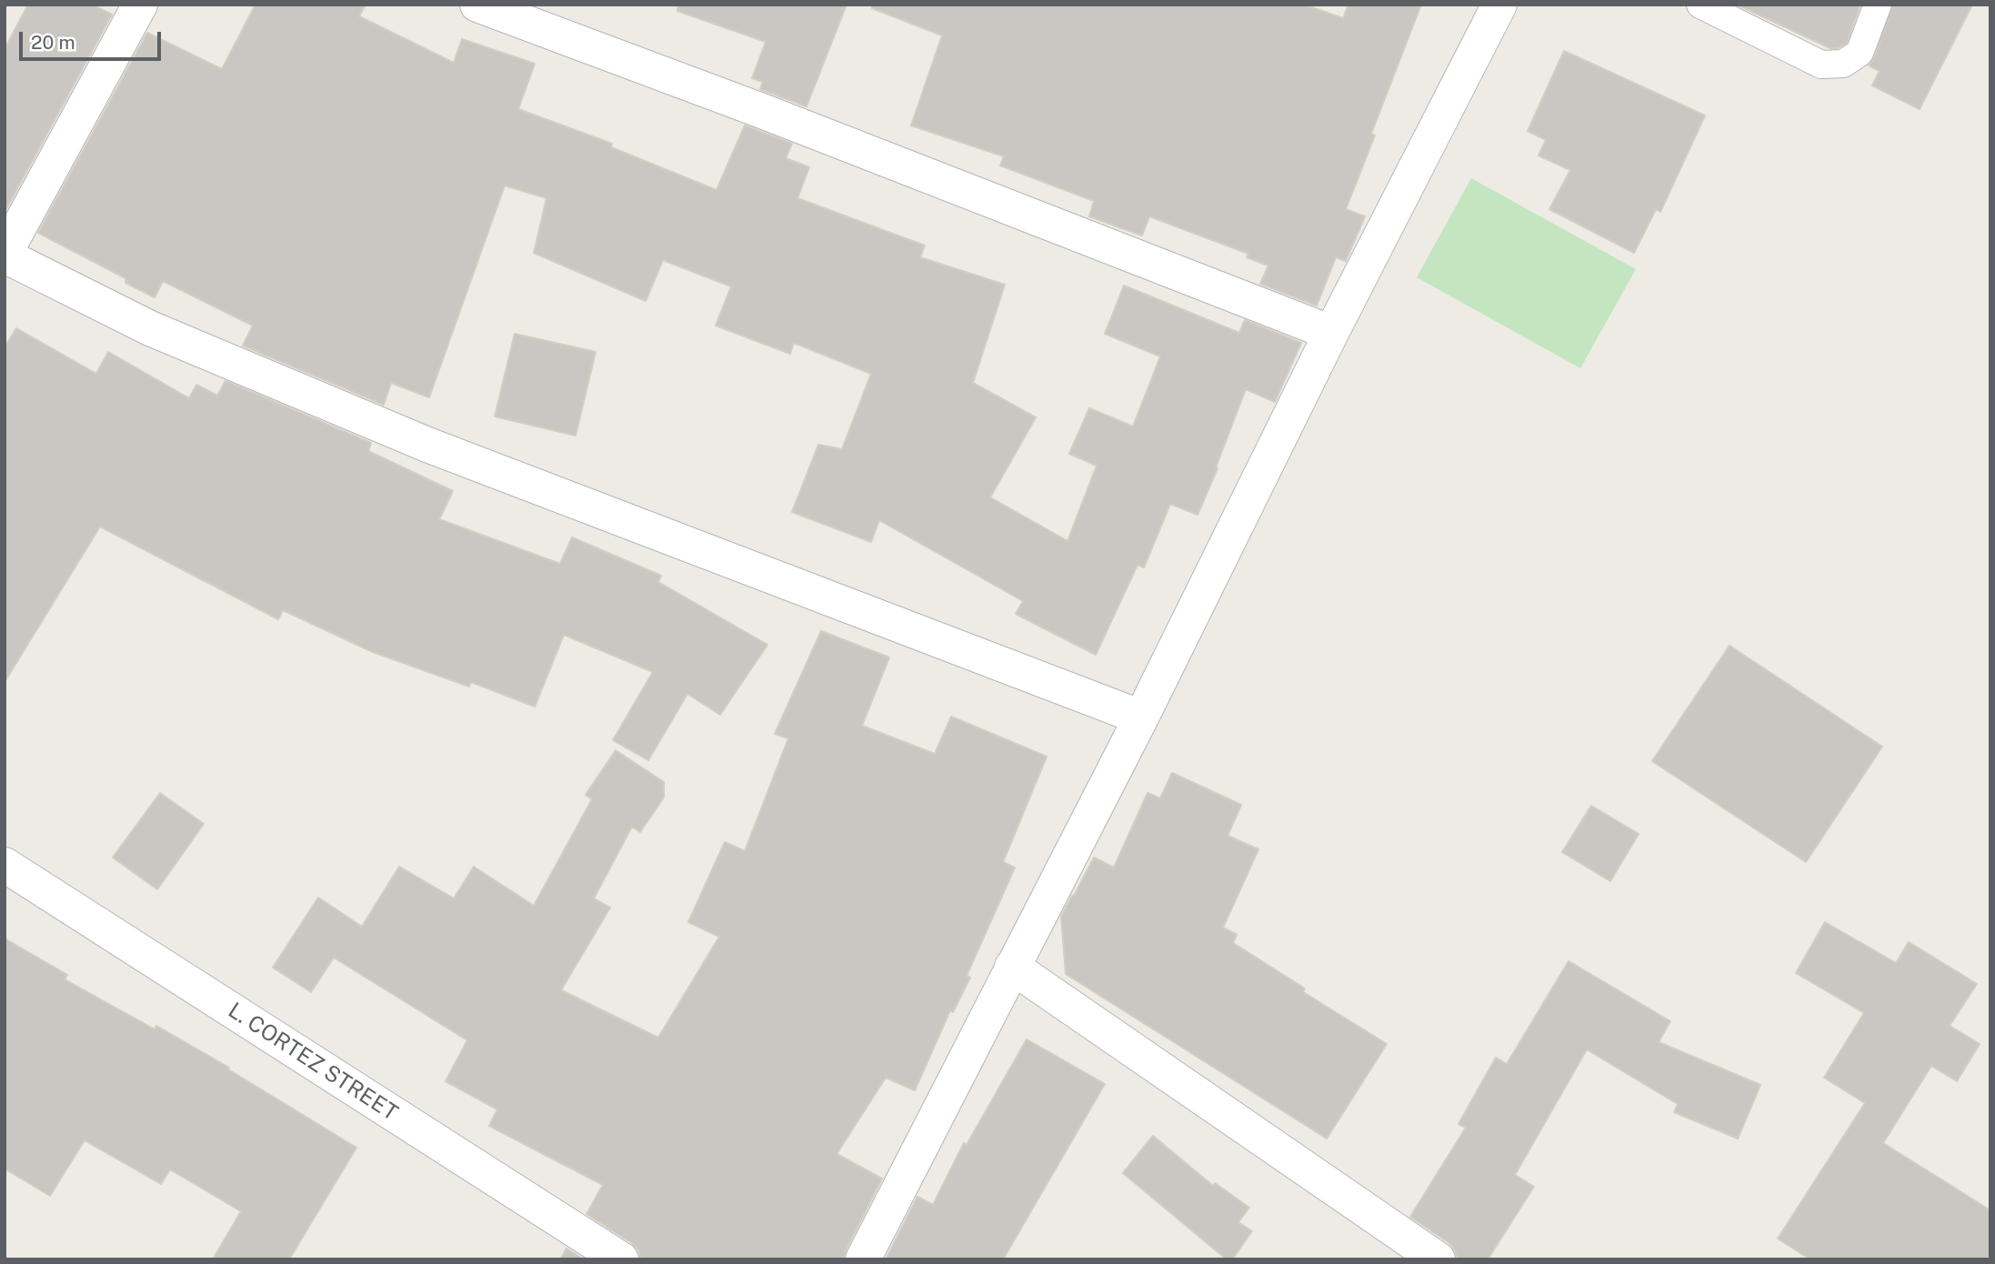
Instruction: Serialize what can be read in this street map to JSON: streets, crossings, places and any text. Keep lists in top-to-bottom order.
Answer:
{
  "streets": {
    "street": ["L. CORTEZ STREET"]
  },
  "scale_bar": "20 m"
}
